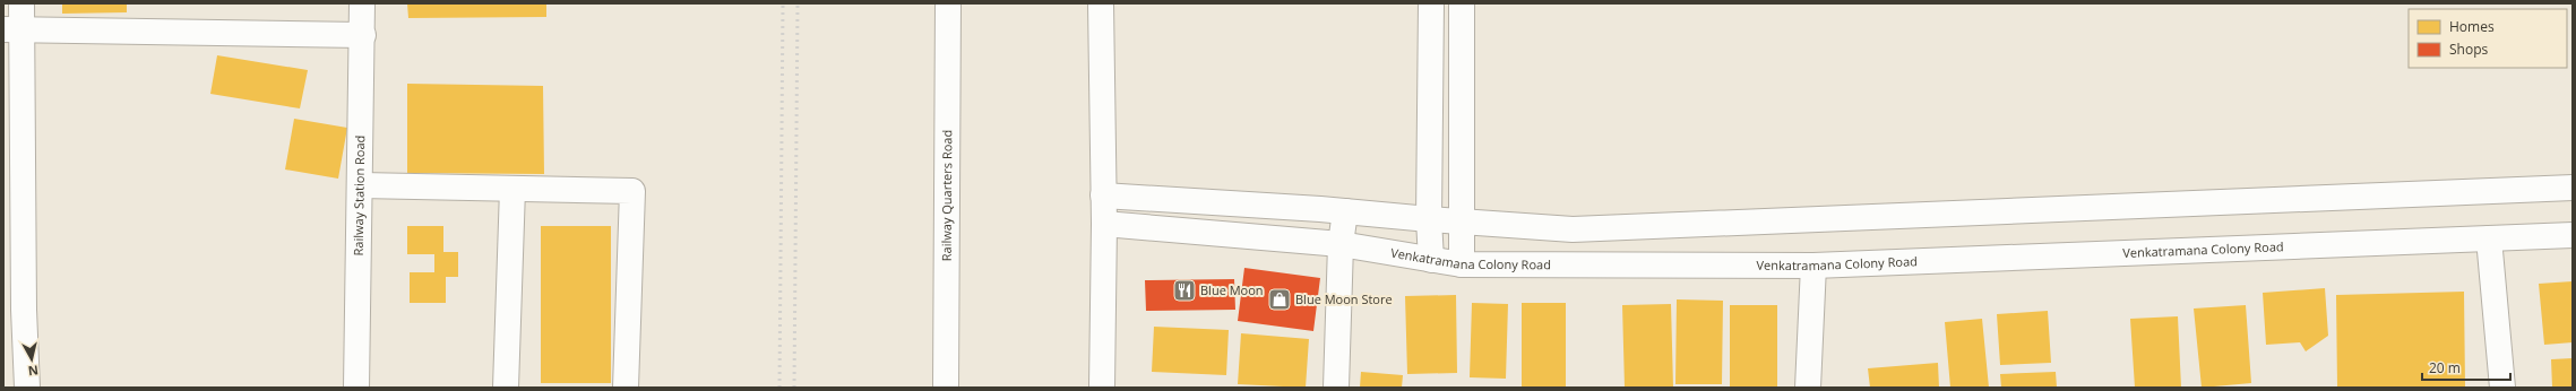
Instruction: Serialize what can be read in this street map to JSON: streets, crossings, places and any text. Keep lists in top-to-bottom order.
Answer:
{
  "streets": {
    "street": ["Railway Station Road", "Railway Quarters Road", "Venkatramana Colony Road"]
  },
  "places": {
    "restaurant": ["Blue Moon"],
    "shop": ["Blue Moon Store"]
  },
  "legend": ["Homes", "Shops"],
  "scale_bar": "20 m",
  "north": "bottom"
}
